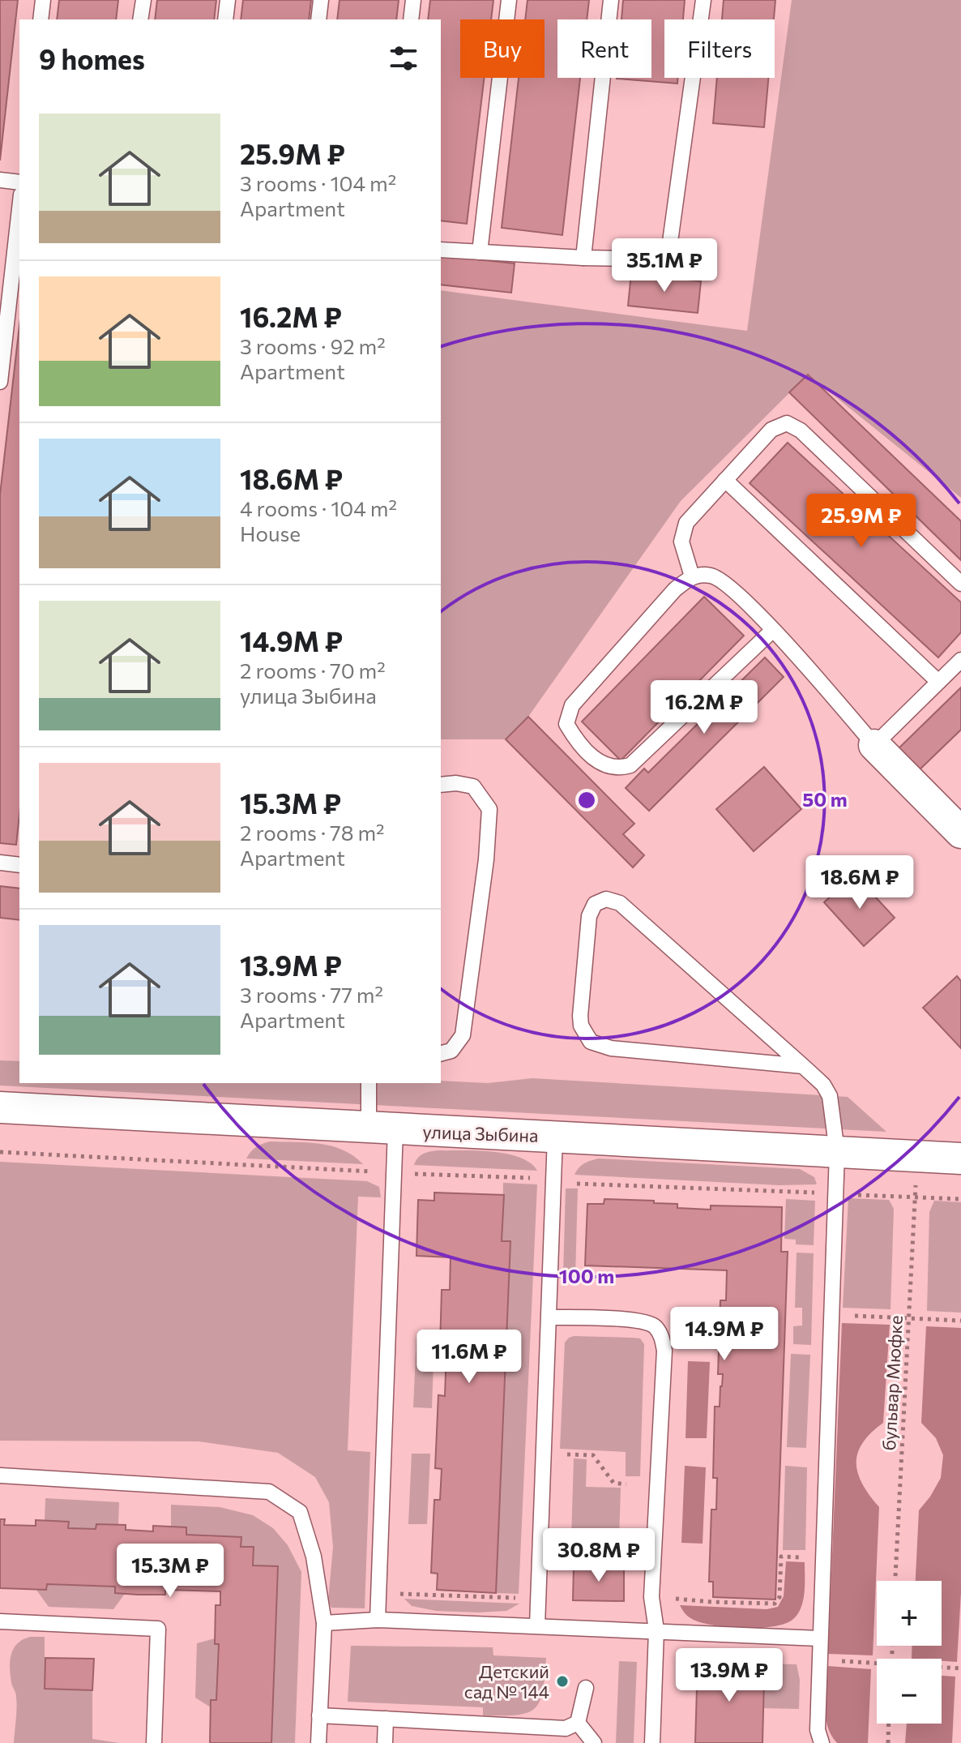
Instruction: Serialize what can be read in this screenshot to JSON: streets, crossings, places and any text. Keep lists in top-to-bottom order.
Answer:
{
  "streets": {
    "street": ["улица Зыбина"],
    "path": ["бульвар Мюфке"]
  },
  "places": ["Детский сад № 144"],
  "page": {
    "chip": ["Buy", "Rent", "Filters"],
    "heading": "9 homes",
    "list": [
      {
        "name": "25.9M ₽",
        "note": "3 rooms · 104 m² · Apartment"
      },
      {
        "name": "16.2M ₽",
        "note": "3 rooms · 92 m² · Apartment"
      },
      {
        "name": "18.6M ₽",
        "note": "4 rooms · 104 m² · House"
      },
      {
        "name": "14.9M ₽",
        "note": "2 rooms · 70 m² · улица Зыбина"
      },
      {
        "name": "15.3M ₽",
        "note": "2 rooms · 78 m² · Apartment"
      },
      {
        "name": "13.9M ₽",
        "note": "3 rooms · 77 m² · Apartment"
      }
    ],
    "price": [
      "35.1M ₽",
      "25.9M ₽",
      "16.2M ₽",
      "18.6M ₽",
      "14.9M ₽",
      "11.6M ₽",
      "30.8M ₽",
      "15.3M ₽",
      "13.9M ₽"
    ],
    "map_buttons": ["+", "−"]
  },
  "rings": ["50 m", "100 m"]
}
